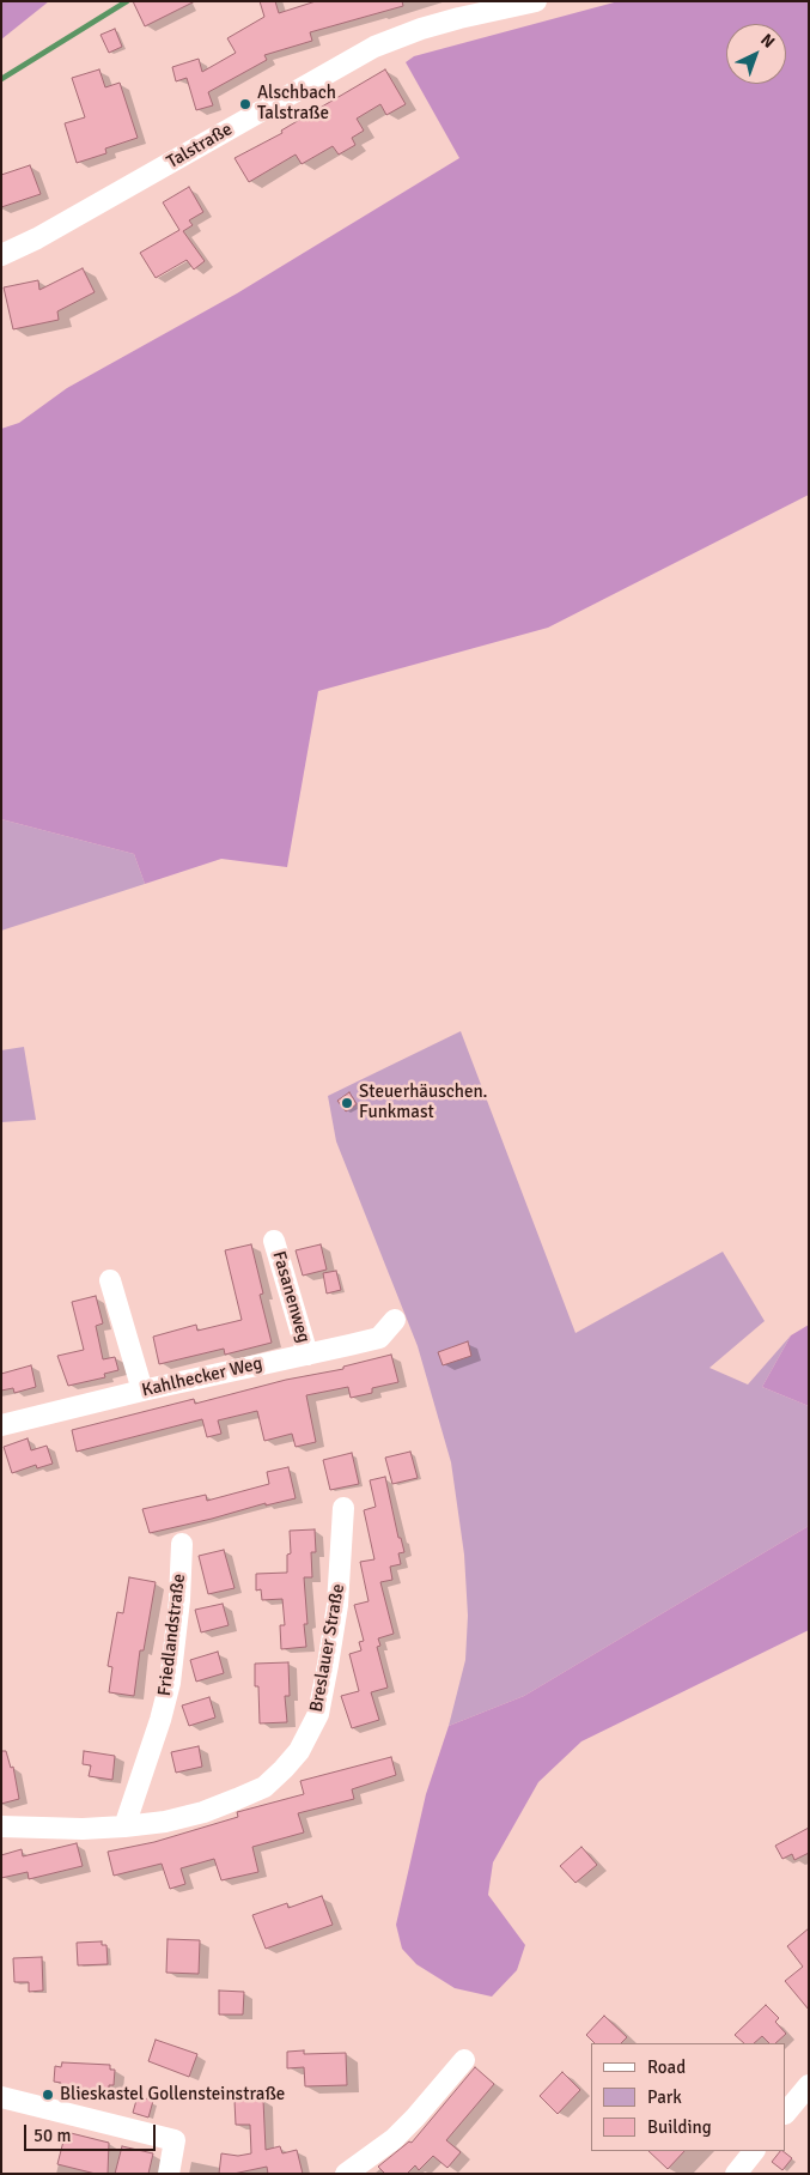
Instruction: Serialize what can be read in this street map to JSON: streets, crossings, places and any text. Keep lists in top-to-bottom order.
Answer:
{
  "streets": {
    "street": [
      "Talstraße",
      "Fasanenweg",
      "Kahlhecker Weg",
      "Friedlandstraße",
      "Breslauer Straße"
    ]
  },
  "crossings": [
    ["Fasanenweg", "Kahlhecker Weg"],
    ["Friedlandstraße", "Breslauer Straße"]
  ],
  "places": ["Alschbach Talstraße", "Steuerhäuschen. Funkmast", "Blieskastel Gollensteinstraße"],
  "legend": ["Road", "Park", "Building"],
  "scale_bar": "50 m",
  "north": "top right"
}
